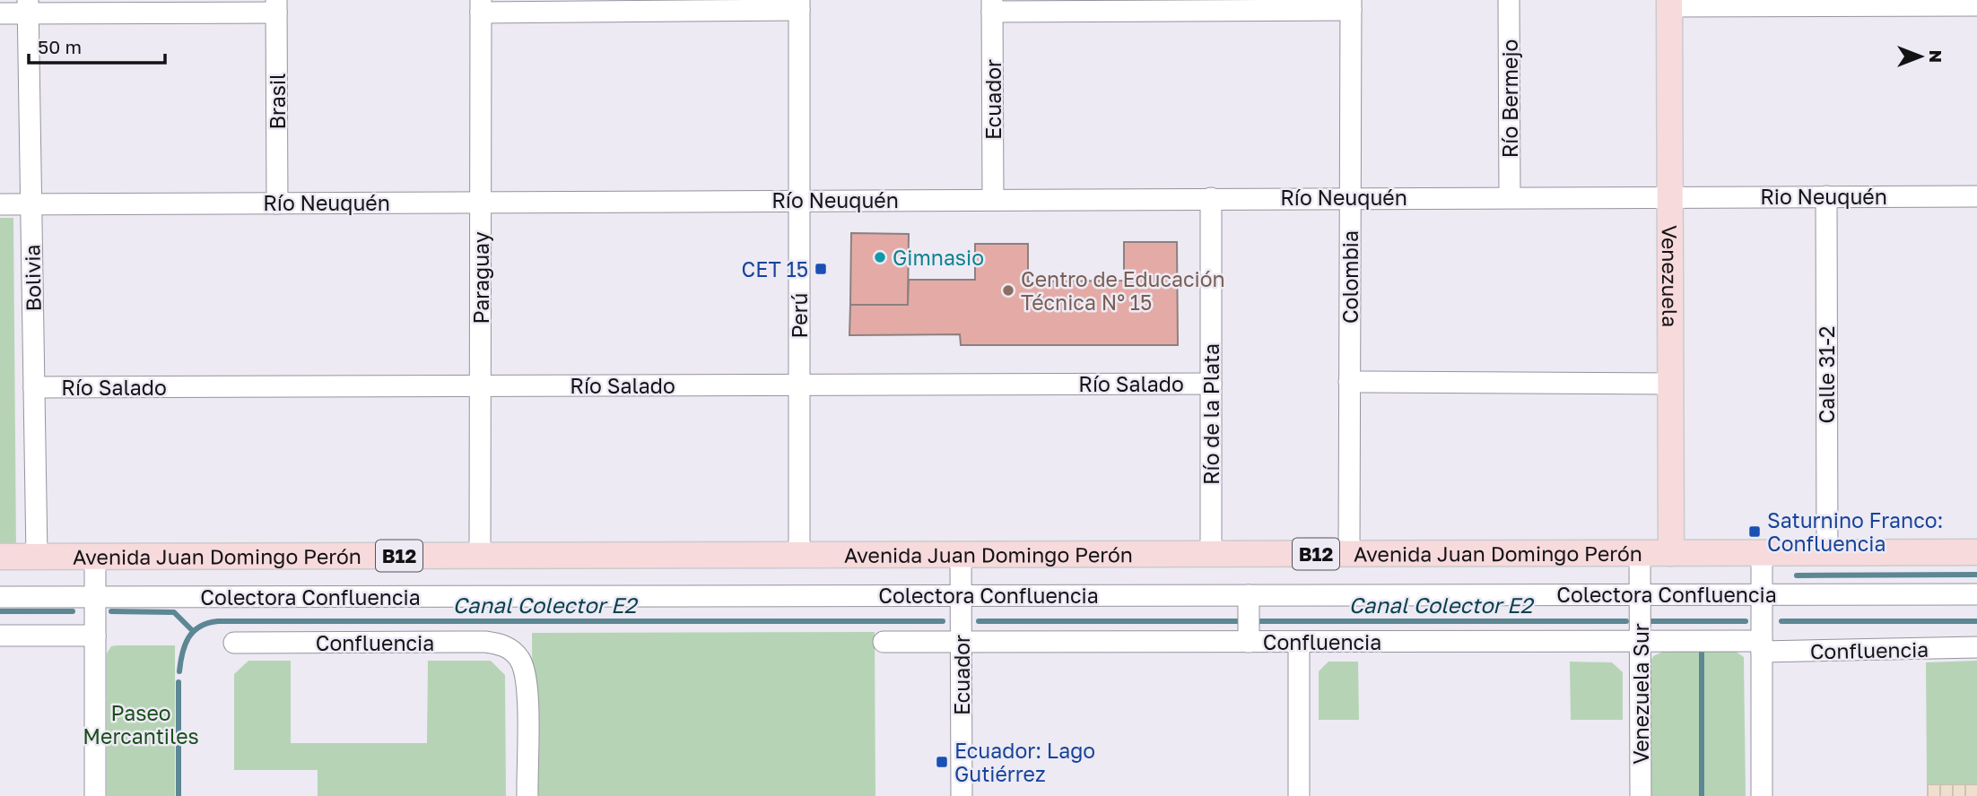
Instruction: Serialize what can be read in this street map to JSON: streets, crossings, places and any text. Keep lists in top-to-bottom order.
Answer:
{
  "streets": {
    "main road": ["Venezuela", "B12", "Avenida Juan Domingo Perón"],
    "street": [
      "Río Bermejo",
      "Ecuador",
      "Brasil",
      "Rio Neuquén",
      "Río Neuquén",
      "Colombia",
      "Bolivia",
      "Paraguay",
      "Perú",
      "Calle 31-2",
      "Río Salado",
      "Río de la Plata",
      "Colectora Confluencia",
      "Confluencia",
      "Venezuela Sur"
    ]
  },
  "crossings": [
    ["Río Bermejo", "Río Neuquén"],
    ["Ecuador", "Río Neuquén"],
    ["Ecuador", "Avenida Juan Domingo Perón"],
    ["Ecuador", "Colectora Confluencia"],
    ["Ecuador", "Confluencia"],
    ["Brasil", "Río Neuquén"],
    ["Rio Neuquén", "Río Neuquén"],
    ["Rio Neuquén", "Venezuela"],
    ["Rio Neuquén", "Calle 31-2"],
    ["Río Neuquén", "Colombia"],
    ["Río Neuquén", "Venezuela"],
    ["Río Neuquén", "Bolivia"],
    ["Río Neuquén", "Paraguay"],
    ["Río Neuquén", "Perú"],
    ["Río Neuquén", "Río de la Plata"],
    ["Colombia", "Avenida Juan Domingo Perón"],
    ["Venezuela", "Avenida Juan Domingo Perón"],
    ["Bolivia", "Río Salado"],
    ["Bolivia", "Avenida Juan Domingo Perón"],
    ["Paraguay", "Río Salado"],
    ["Paraguay", "Avenida Juan Domingo Perón"],
    ["Perú", "Río Salado"],
    ["Perú", "Avenida Juan Domingo Perón"],
    ["Calle 31-2", "Avenida Juan Domingo Perón"],
    ["Río Salado", "Río de la Plata"],
    ["Río de la Plata", "Avenida Juan Domingo Perón"],
    ["Avenida Juan Domingo Perón", "Venezuela Sur"],
    ["Colectora Confluencia", "Venezuela Sur"],
    ["Confluencia", "Venezuela Sur"]
  ],
  "water": ["Canal Colector E2"],
  "parks": ["Paseo Mercantiles"],
  "places": {
    "other": ["Gimnasio", "Centro de Educación Técnica N° 15"],
    "transit": ["CET 15", "Saturnino Franco: Confluencia", "Ecuador: Lago Gutiérrez"]
  },
  "scale_bar": "50 m",
  "north": "right"
}
